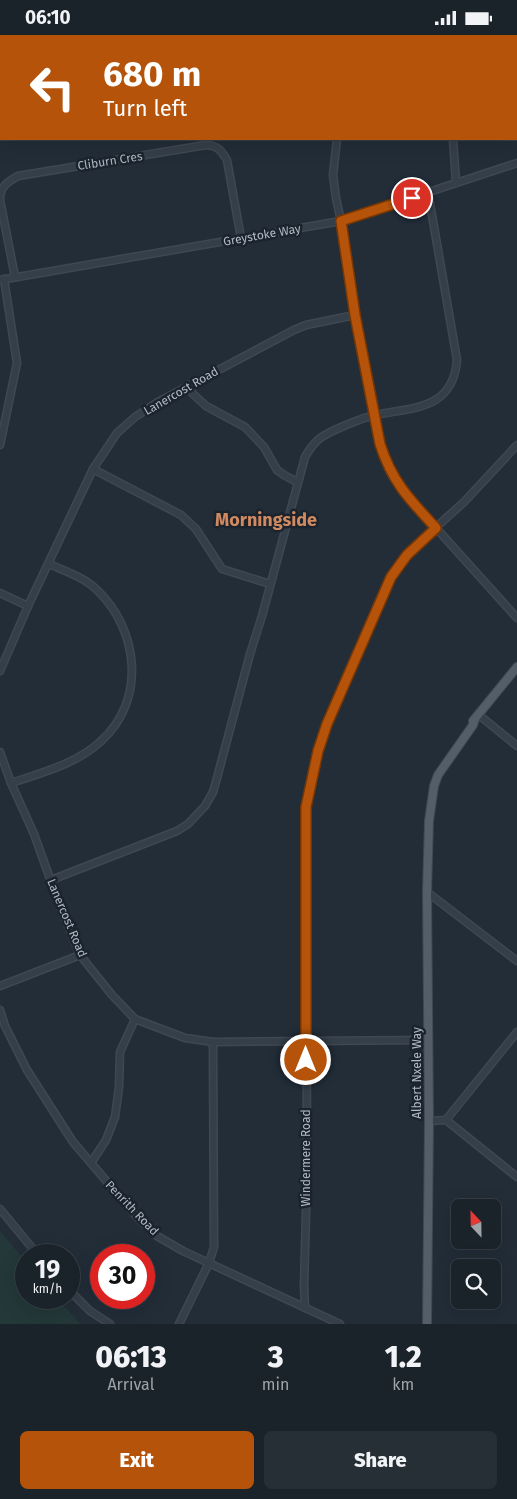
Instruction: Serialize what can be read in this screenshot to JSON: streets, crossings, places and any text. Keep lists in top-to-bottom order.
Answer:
{
  "streets": {
    "main road": ["Albert Nxele Way"],
    "street": [
      "Cliburn Cres",
      "Greystoke Way",
      "Lanercost Road",
      "Windermere Road",
      "Penrith Road"
    ]
  },
  "crossings": [
    ["Cliburn Cres", "Greystoke Way"],
    ["Lanercost Road", "Albert Nxele Way"],
    ["Lanercost Road", "Windermere Road"],
    ["Windermere Road", "Penrith Road"]
  ],
  "districts": ["Morningside"],
  "north": "top",
  "page": {
    "status": "06:10",
    "turn": ["680 m", "Turn left"],
    "speed": "19 km/h",
    "limit": "30",
    "eta": [
      "06:13",
      "Arrival",
      "3",
      "min",
      "1.2",
      "km"
    ],
    "buttons": ["Exit", "Share"]
  }
}
